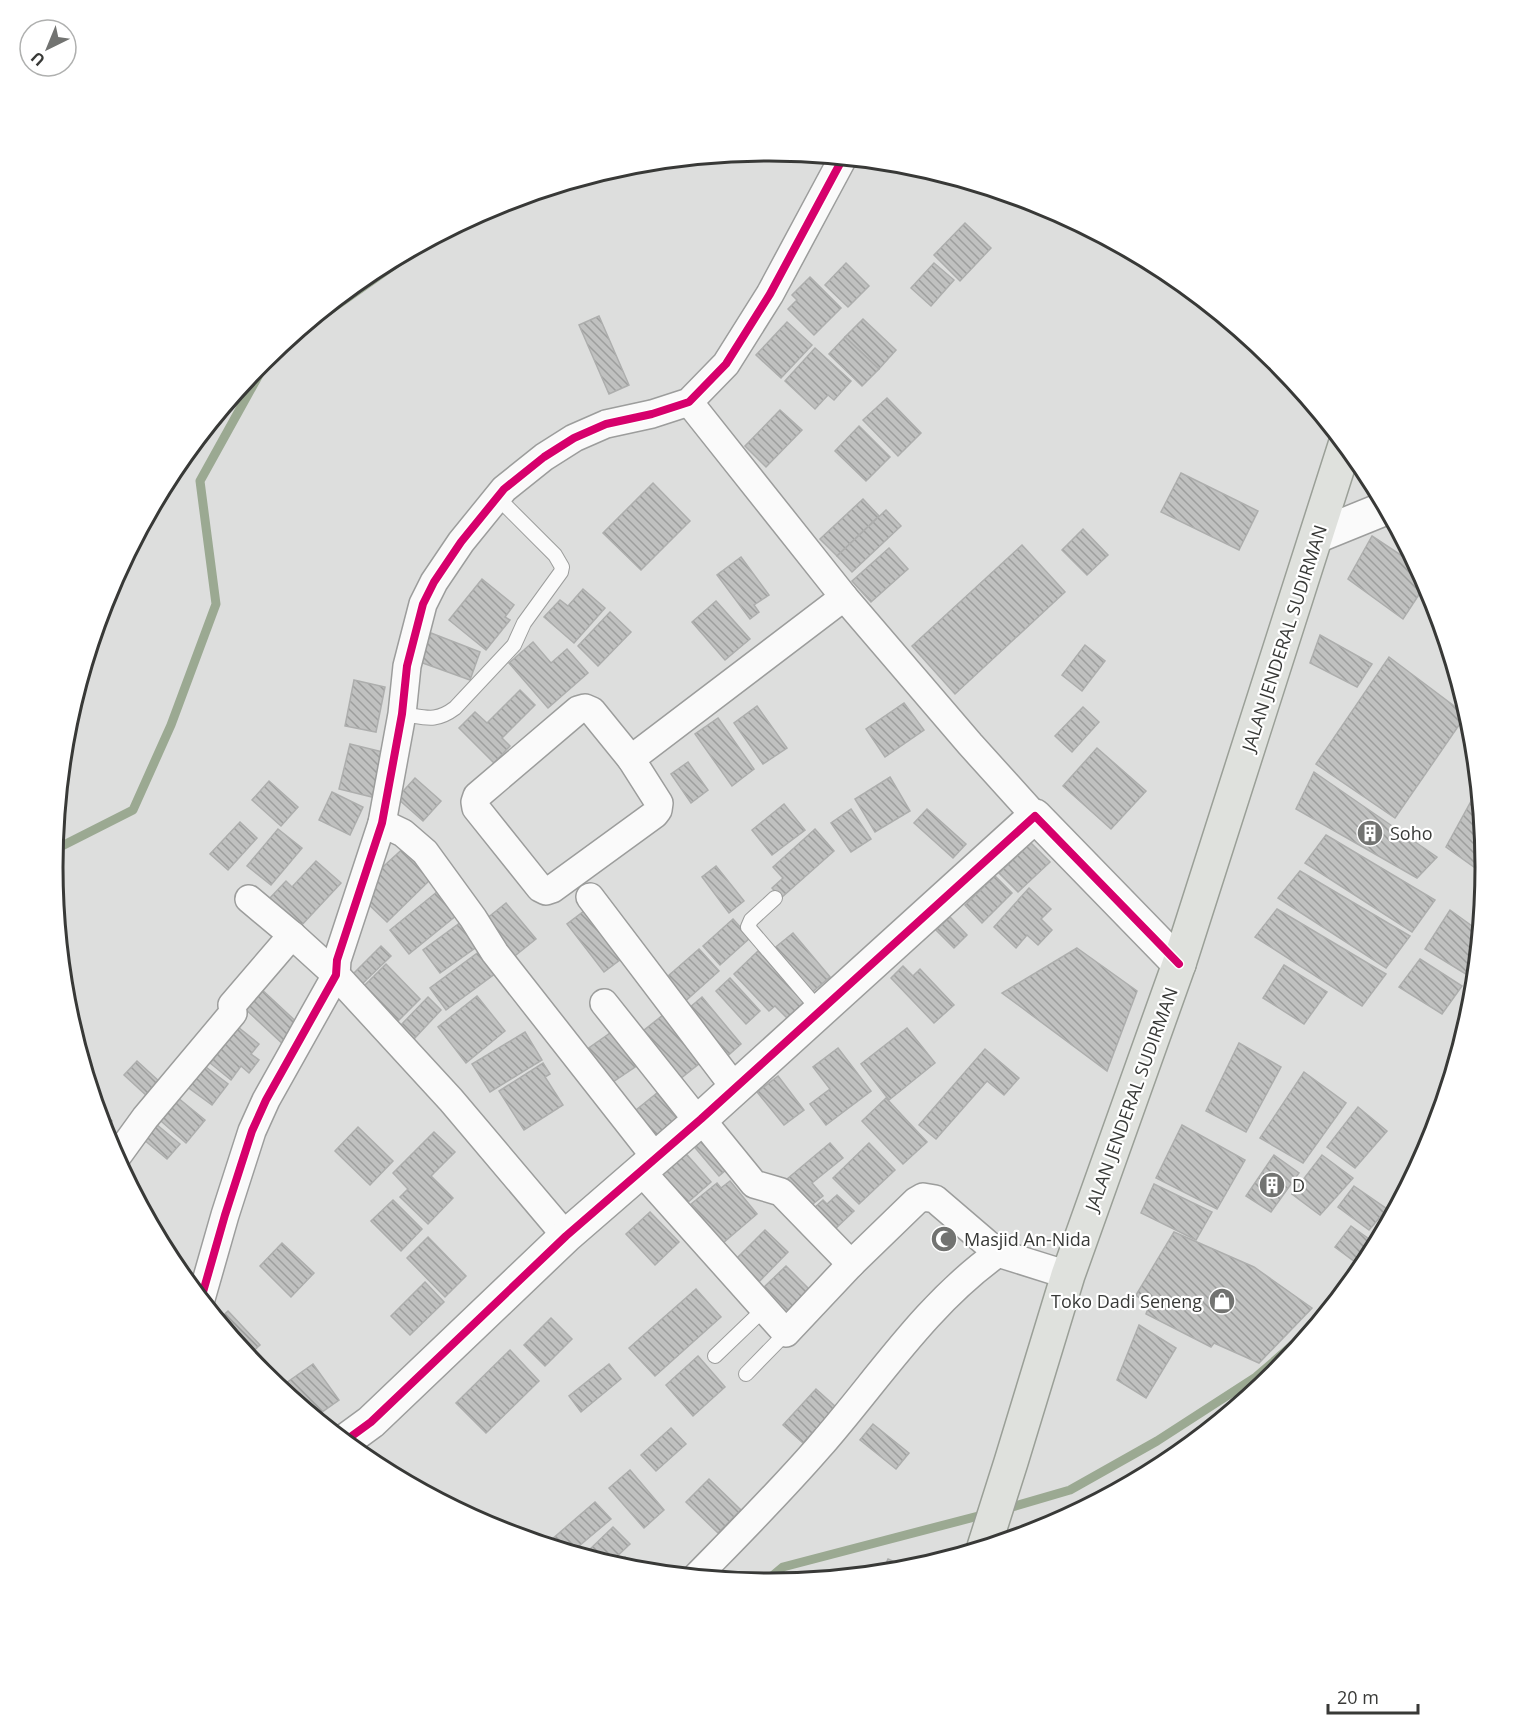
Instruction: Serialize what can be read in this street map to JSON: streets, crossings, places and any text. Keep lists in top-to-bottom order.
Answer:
{
  "streets": {
    "main road": ["JALAN JENDERAL SUDIRMAN"]
  },
  "places": {
    "building": ["Soho", "D"],
    "mosque": ["Masjid An-Nida"],
    "shop": ["Toko Dadi Seneng"]
  },
  "scale_bar": "20 m",
  "north": "bottom left"
}
